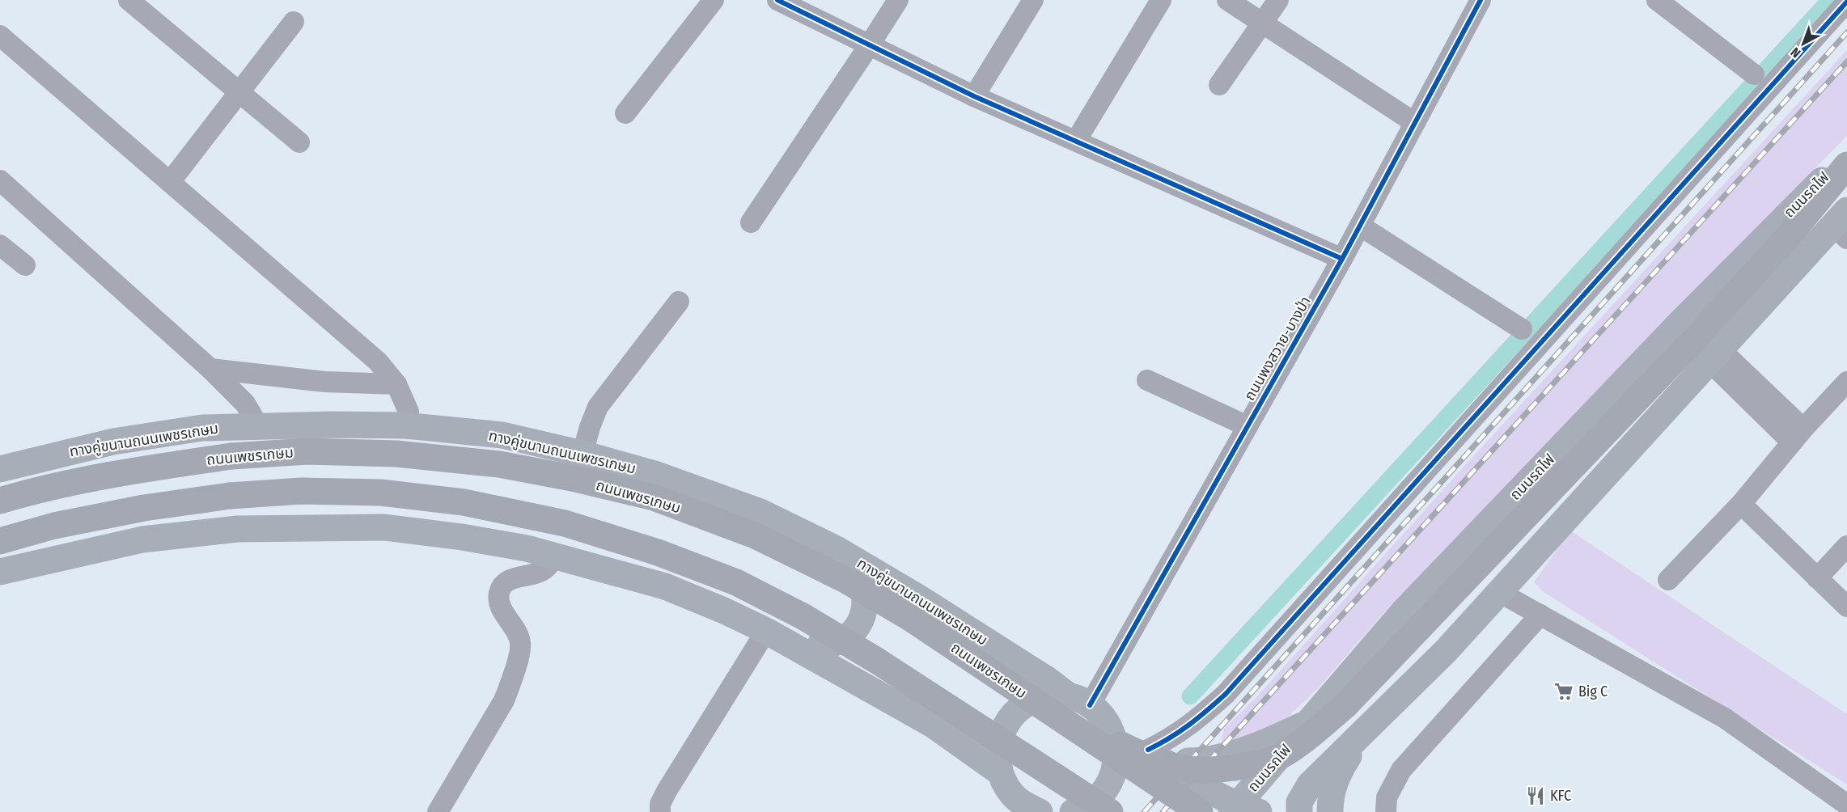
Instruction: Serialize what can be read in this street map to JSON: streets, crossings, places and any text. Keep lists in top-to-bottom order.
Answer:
{
  "streets": {
    "highway": ["ถนนเพชรเกษม"],
    "main road": ["ถนนรถไฟ", "ทางคู่ขนานถนนเพชรเกษม"],
    "street": ["ถนนพงสวาย-บางป่า"]
  },
  "crossings": [
    ["ถนนพงสวาย-บางป่า", "ทางคู่ขนานถนนเพชรเกษม"]
  ],
  "places": {
    "supermarket": ["Big C"],
    "restaurant": ["KFC"]
  },
  "north": "bottom left"
}
